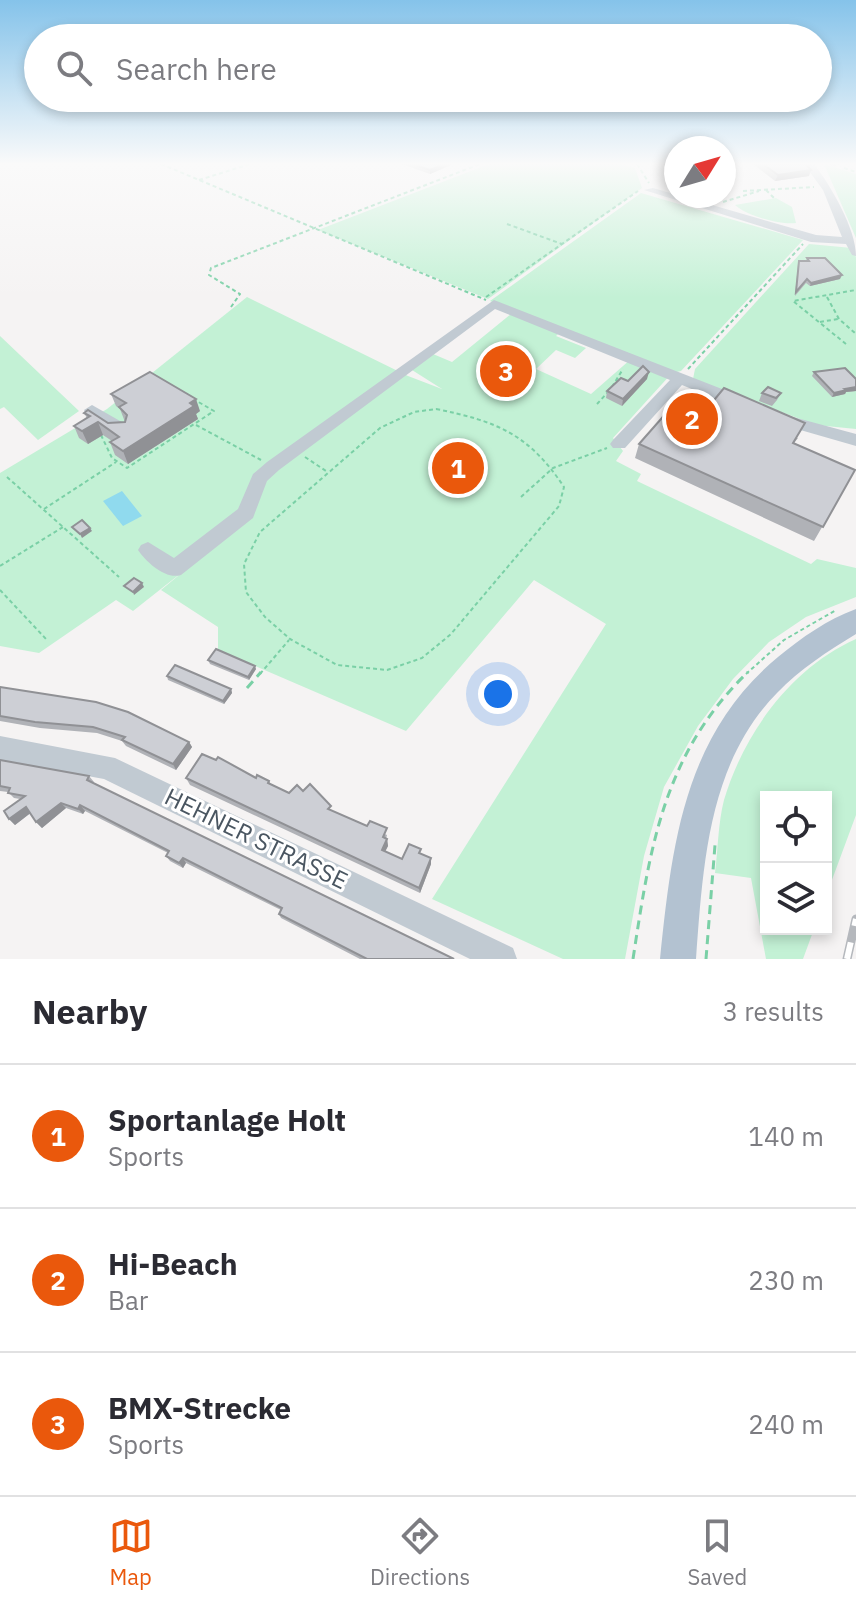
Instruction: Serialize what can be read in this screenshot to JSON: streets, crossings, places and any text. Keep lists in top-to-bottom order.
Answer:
{
  "streets": {
    "street": ["HEHNER STRASSE"]
  },
  "north": "top right",
  "page": {
    "search": "Search here",
    "pins": ["3", "2", "1"],
    "heading": ["Nearby", "3 results"],
    "list": [
      {
        "mark": "1",
        "name": "Sportanlage Holt",
        "note": "Sports",
        "value": "140 m"
      },
      {
        "mark": "2",
        "name": "Hi-Beach",
        "note": "Bar",
        "value": "230 m"
      },
      {
        "mark": "3",
        "name": "BMX-Strecke",
        "note": "Sports",
        "value": "240 m"
      }
    ],
    "nav": ["Map", "Directions", "Saved"]
  }
}
